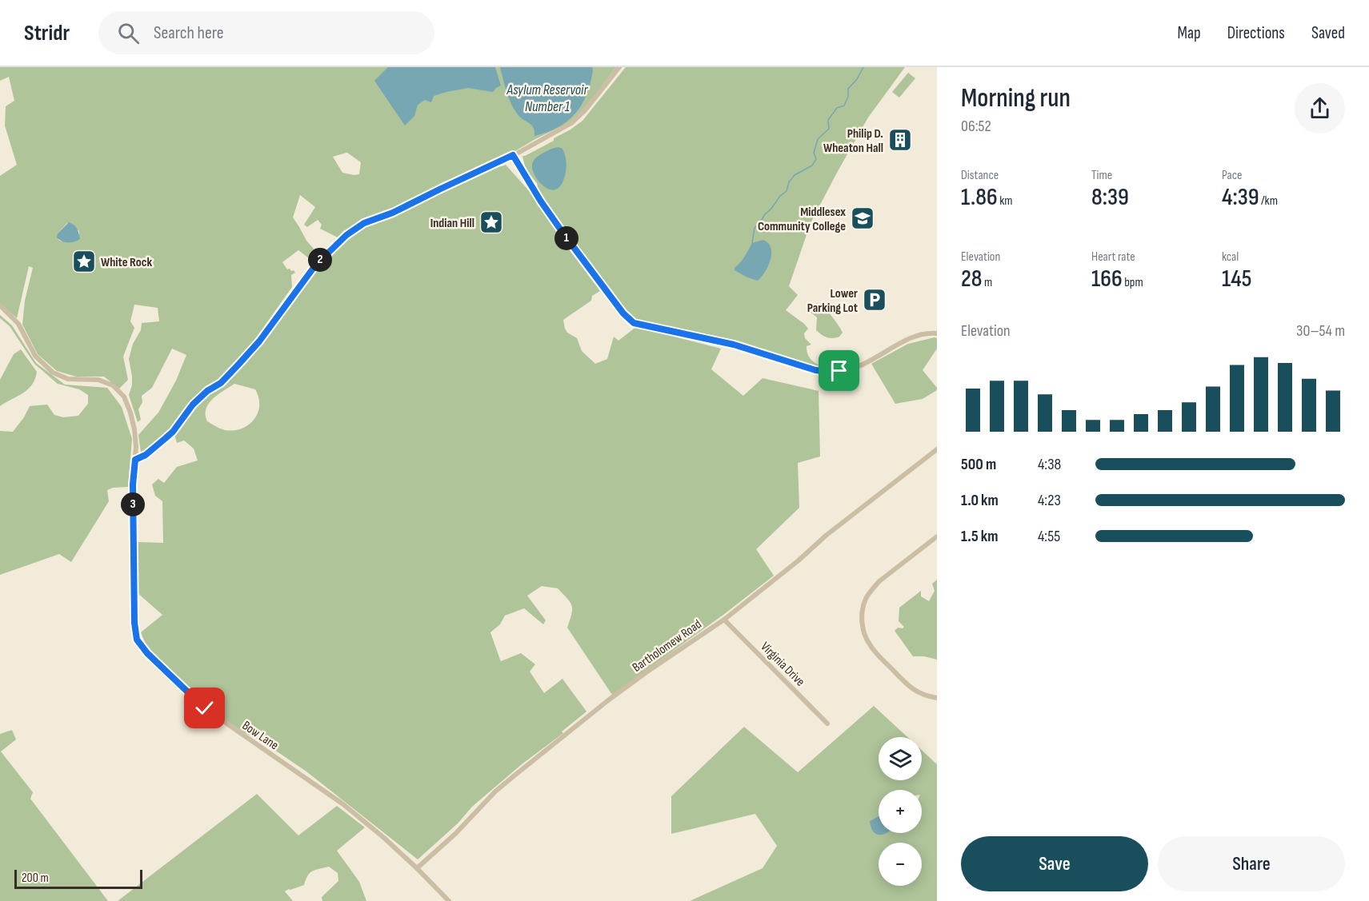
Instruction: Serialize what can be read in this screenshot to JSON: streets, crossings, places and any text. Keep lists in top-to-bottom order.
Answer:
{
  "streets": {
    "street": ["Bartholomew Road", "Virginia Drive", "Bow Lane"]
  },
  "crossings": [
    ["Bartholomew Road", "Virginia Drive"],
    ["Bartholomew Road", "Bow Lane"]
  ],
  "water": ["Asylum Reservoir Number 1"],
  "places": {
    "building": ["Philip D. Wheaton Hall"],
    "school or university": ["Middlesex Community College"],
    "place": ["Indian Hill", "White Rock"],
    "parking": ["Lower Parking Lot"]
  },
  "scale_bar": "200 m",
  "page": {
    "header": "Stridr",
    "search": "Search here",
    "nav": ["Map", "Directions", "Saved"],
    "heading": ["Morning run", "06:52"],
    "stats": [
      ["Distance", "1.86 km"],
      ["Time", "8:39"],
      ["Pace", "4:39 /km"],
      ["Elevation", "28 m"],
      ["Heart rate", "166 bpm"],
      ["kcal", "145"]
    ],
    "pins": ["1", "2", "3"],
    "chart": ["Elevation", "30–54 m"],
    "list": [
      {
        "name": "500 m",
        "note": "4:38"
      },
      {
        "name": "1.0 km",
        "note": "4:23"
      },
      {
        "name": "1.5 km",
        "note": "4:55"
      }
    ],
    "map_buttons": ["+", "−"],
    "buttons": ["Save", "Share"],
    "scale": "200 m"
  }
}
